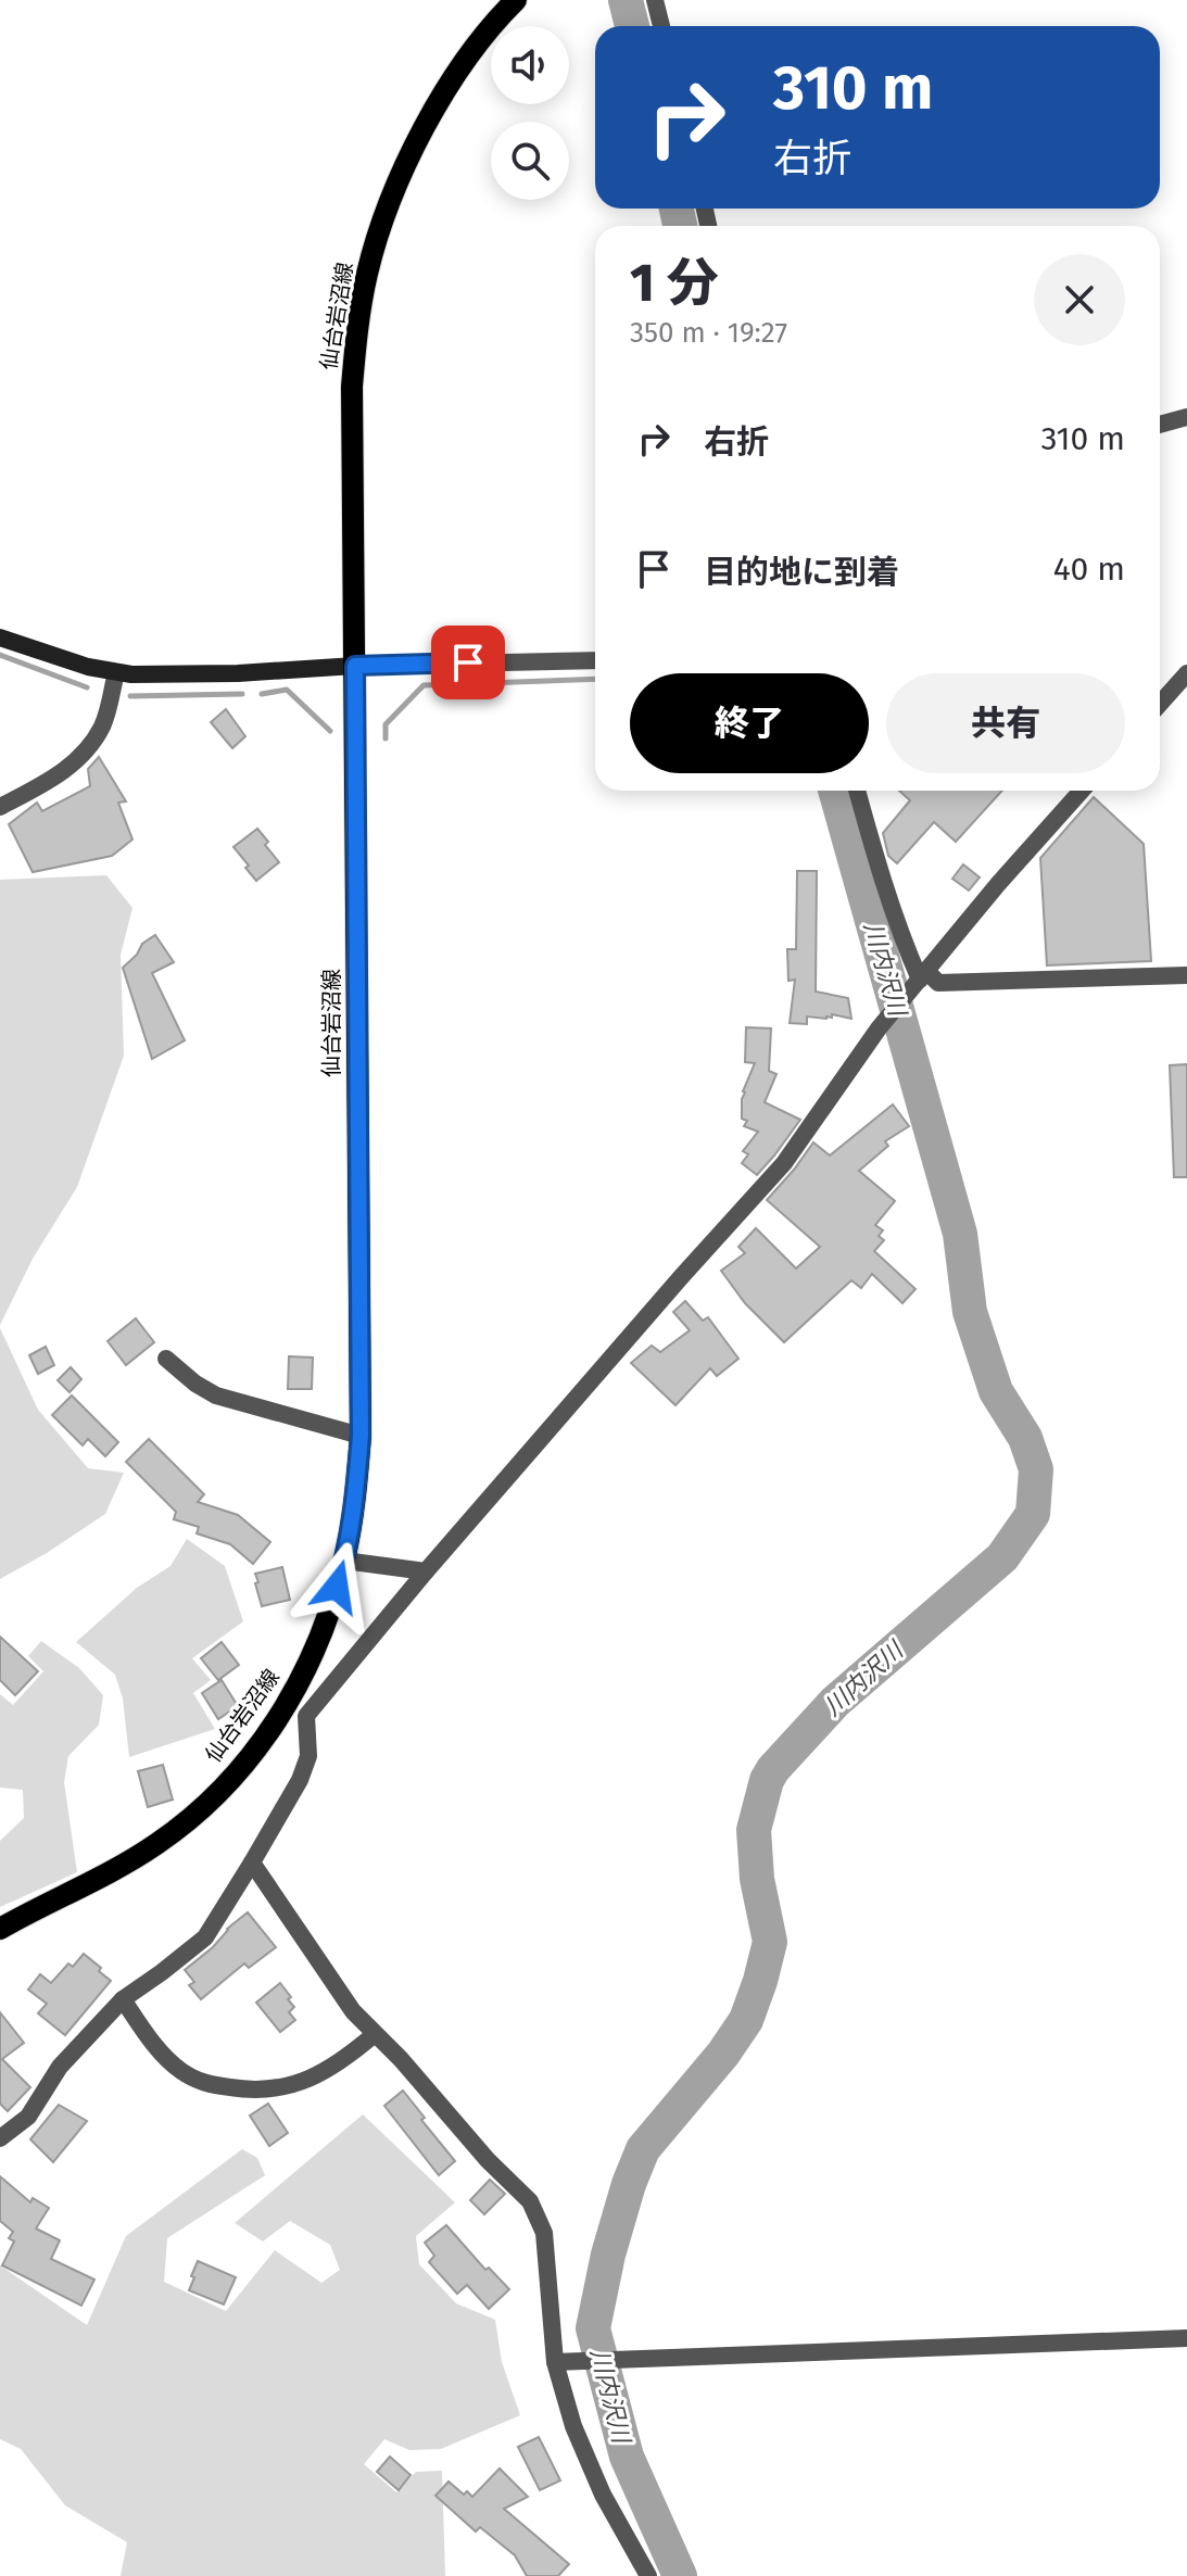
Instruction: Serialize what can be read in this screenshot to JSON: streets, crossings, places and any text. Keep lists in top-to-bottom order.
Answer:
{
  "streets": {
    "main road": ["仙台岩沼線"]
  },
  "water": ["川内沢川"],
  "page": {
    "turn": ["310 m", "右折"],
    "heading": ["1 分", "350 m · 19:27"],
    "list": [
      {
        "name": "右折",
        "value": "310 m"
      },
      {
        "name": "目的地に到着",
        "value": "40 m"
      }
    ],
    "buttons": ["終了", "共有"]
  }
}
